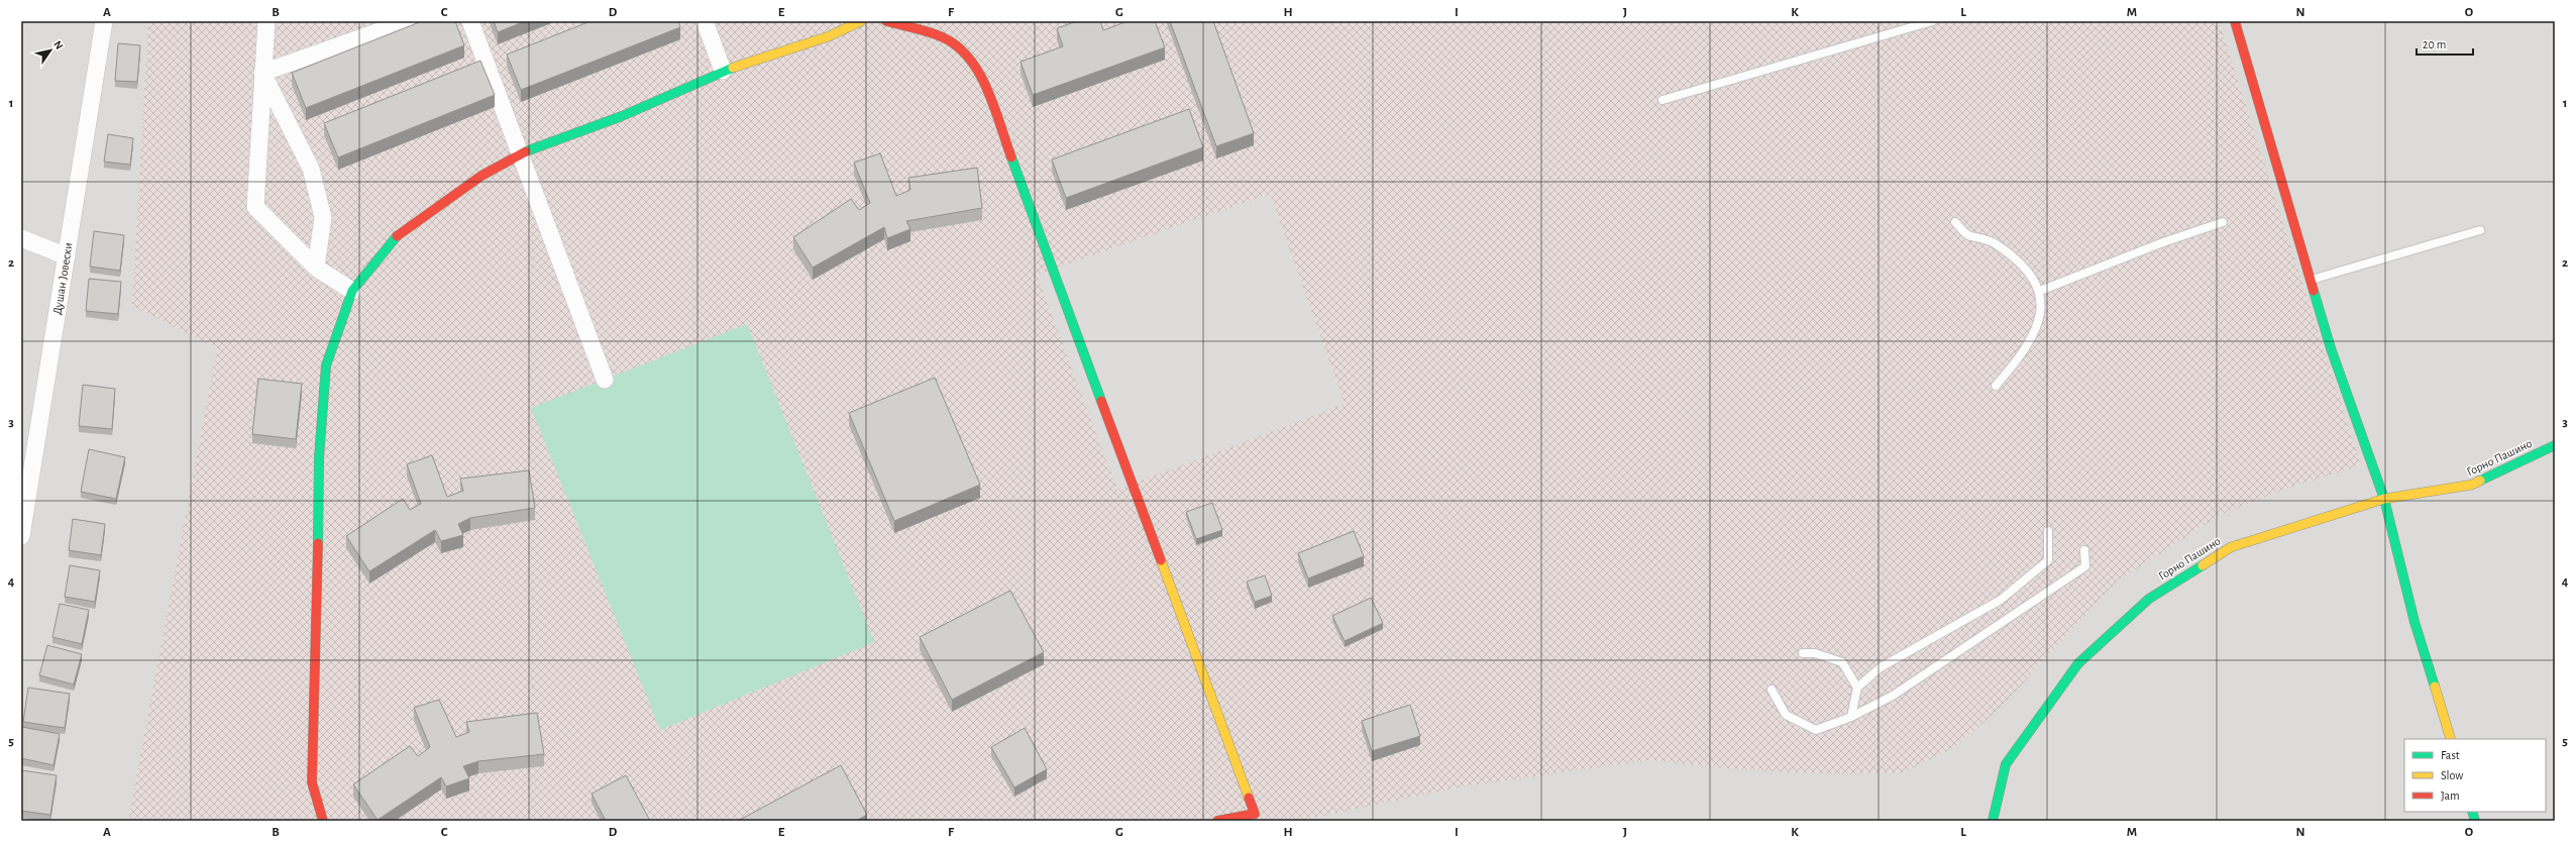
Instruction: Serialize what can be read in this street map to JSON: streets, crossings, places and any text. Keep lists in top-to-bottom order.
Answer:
{
  "streets": {
    "street": ["Душан Јовески", "Горно Пашино"]
  },
  "legend": ["Fast", "Slow", "Jam"],
  "scale_bar": "20 m",
  "north": "top right",
  "grid": {
    "columns": [
      "A",
      "B",
      "C",
      "D",
      "E",
      "F",
      "G",
      "H",
      "I",
      "J",
      "K",
      "L",
      "M",
      "N",
      "O"
    ],
    "rows": [
      "1",
      "2",
      "3",
      "4",
      "5"
    ]
  }
}
